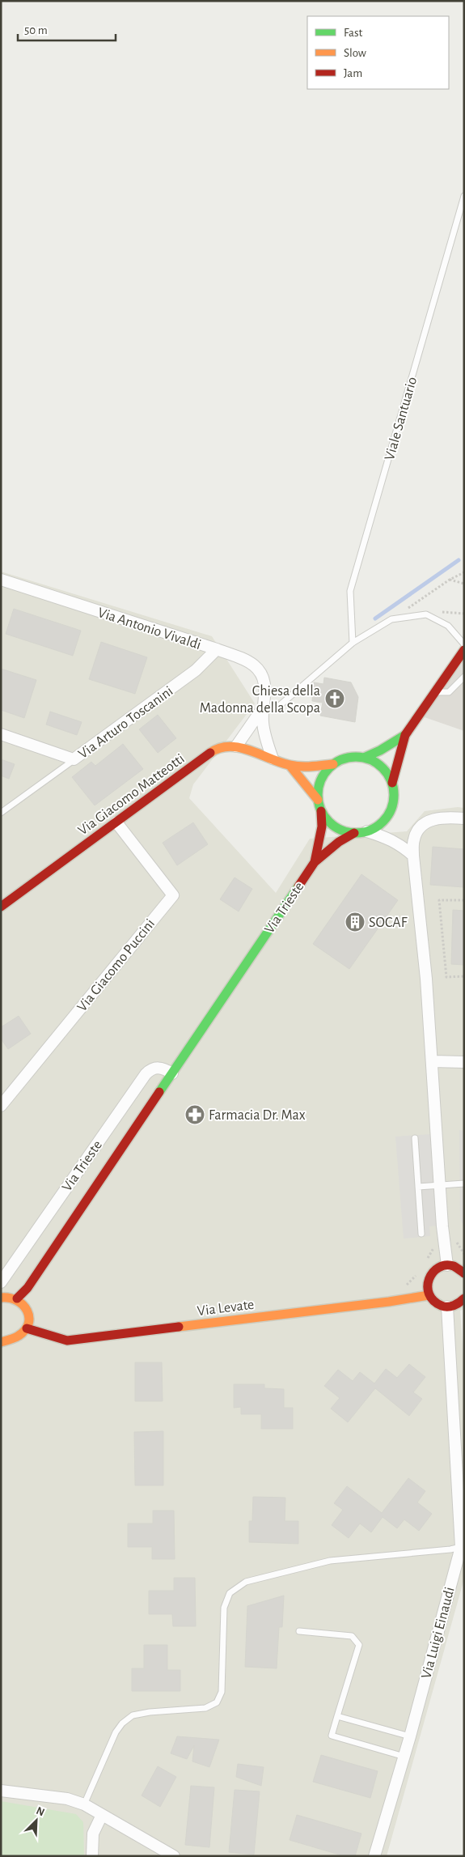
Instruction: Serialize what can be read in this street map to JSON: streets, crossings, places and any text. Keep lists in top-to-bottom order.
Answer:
{
  "streets": {
    "main road": ["Via Giacomo Matteotti", "Via Trieste", "Via Levate"],
    "street": [
      "Via Antonio Vivaldi",
      "Via Arturo Toscanini",
      "Via Giacomo Puccini",
      "Via Luigi Einaudi"
    ],
    "lane": ["Viale Santuario"]
  },
  "crossings": [
    ["Via Antonio Vivaldi", "Via Arturo Toscanini"],
    ["Via Antonio Vivaldi", "Via Giacomo Matteotti"],
    ["Via Giacomo Matteotti", "Via Giacomo Puccini"]
  ],
  "places": {
    "church": ["Chiesa della Madonna della Scopa"],
    "building": ["SOCAF"],
    "pharmacy": ["Farmacia Dr. Max"]
  },
  "legend": ["Fast", "Slow", "Jam"],
  "scale_bar": "50 m",
  "north": "top right"
}
